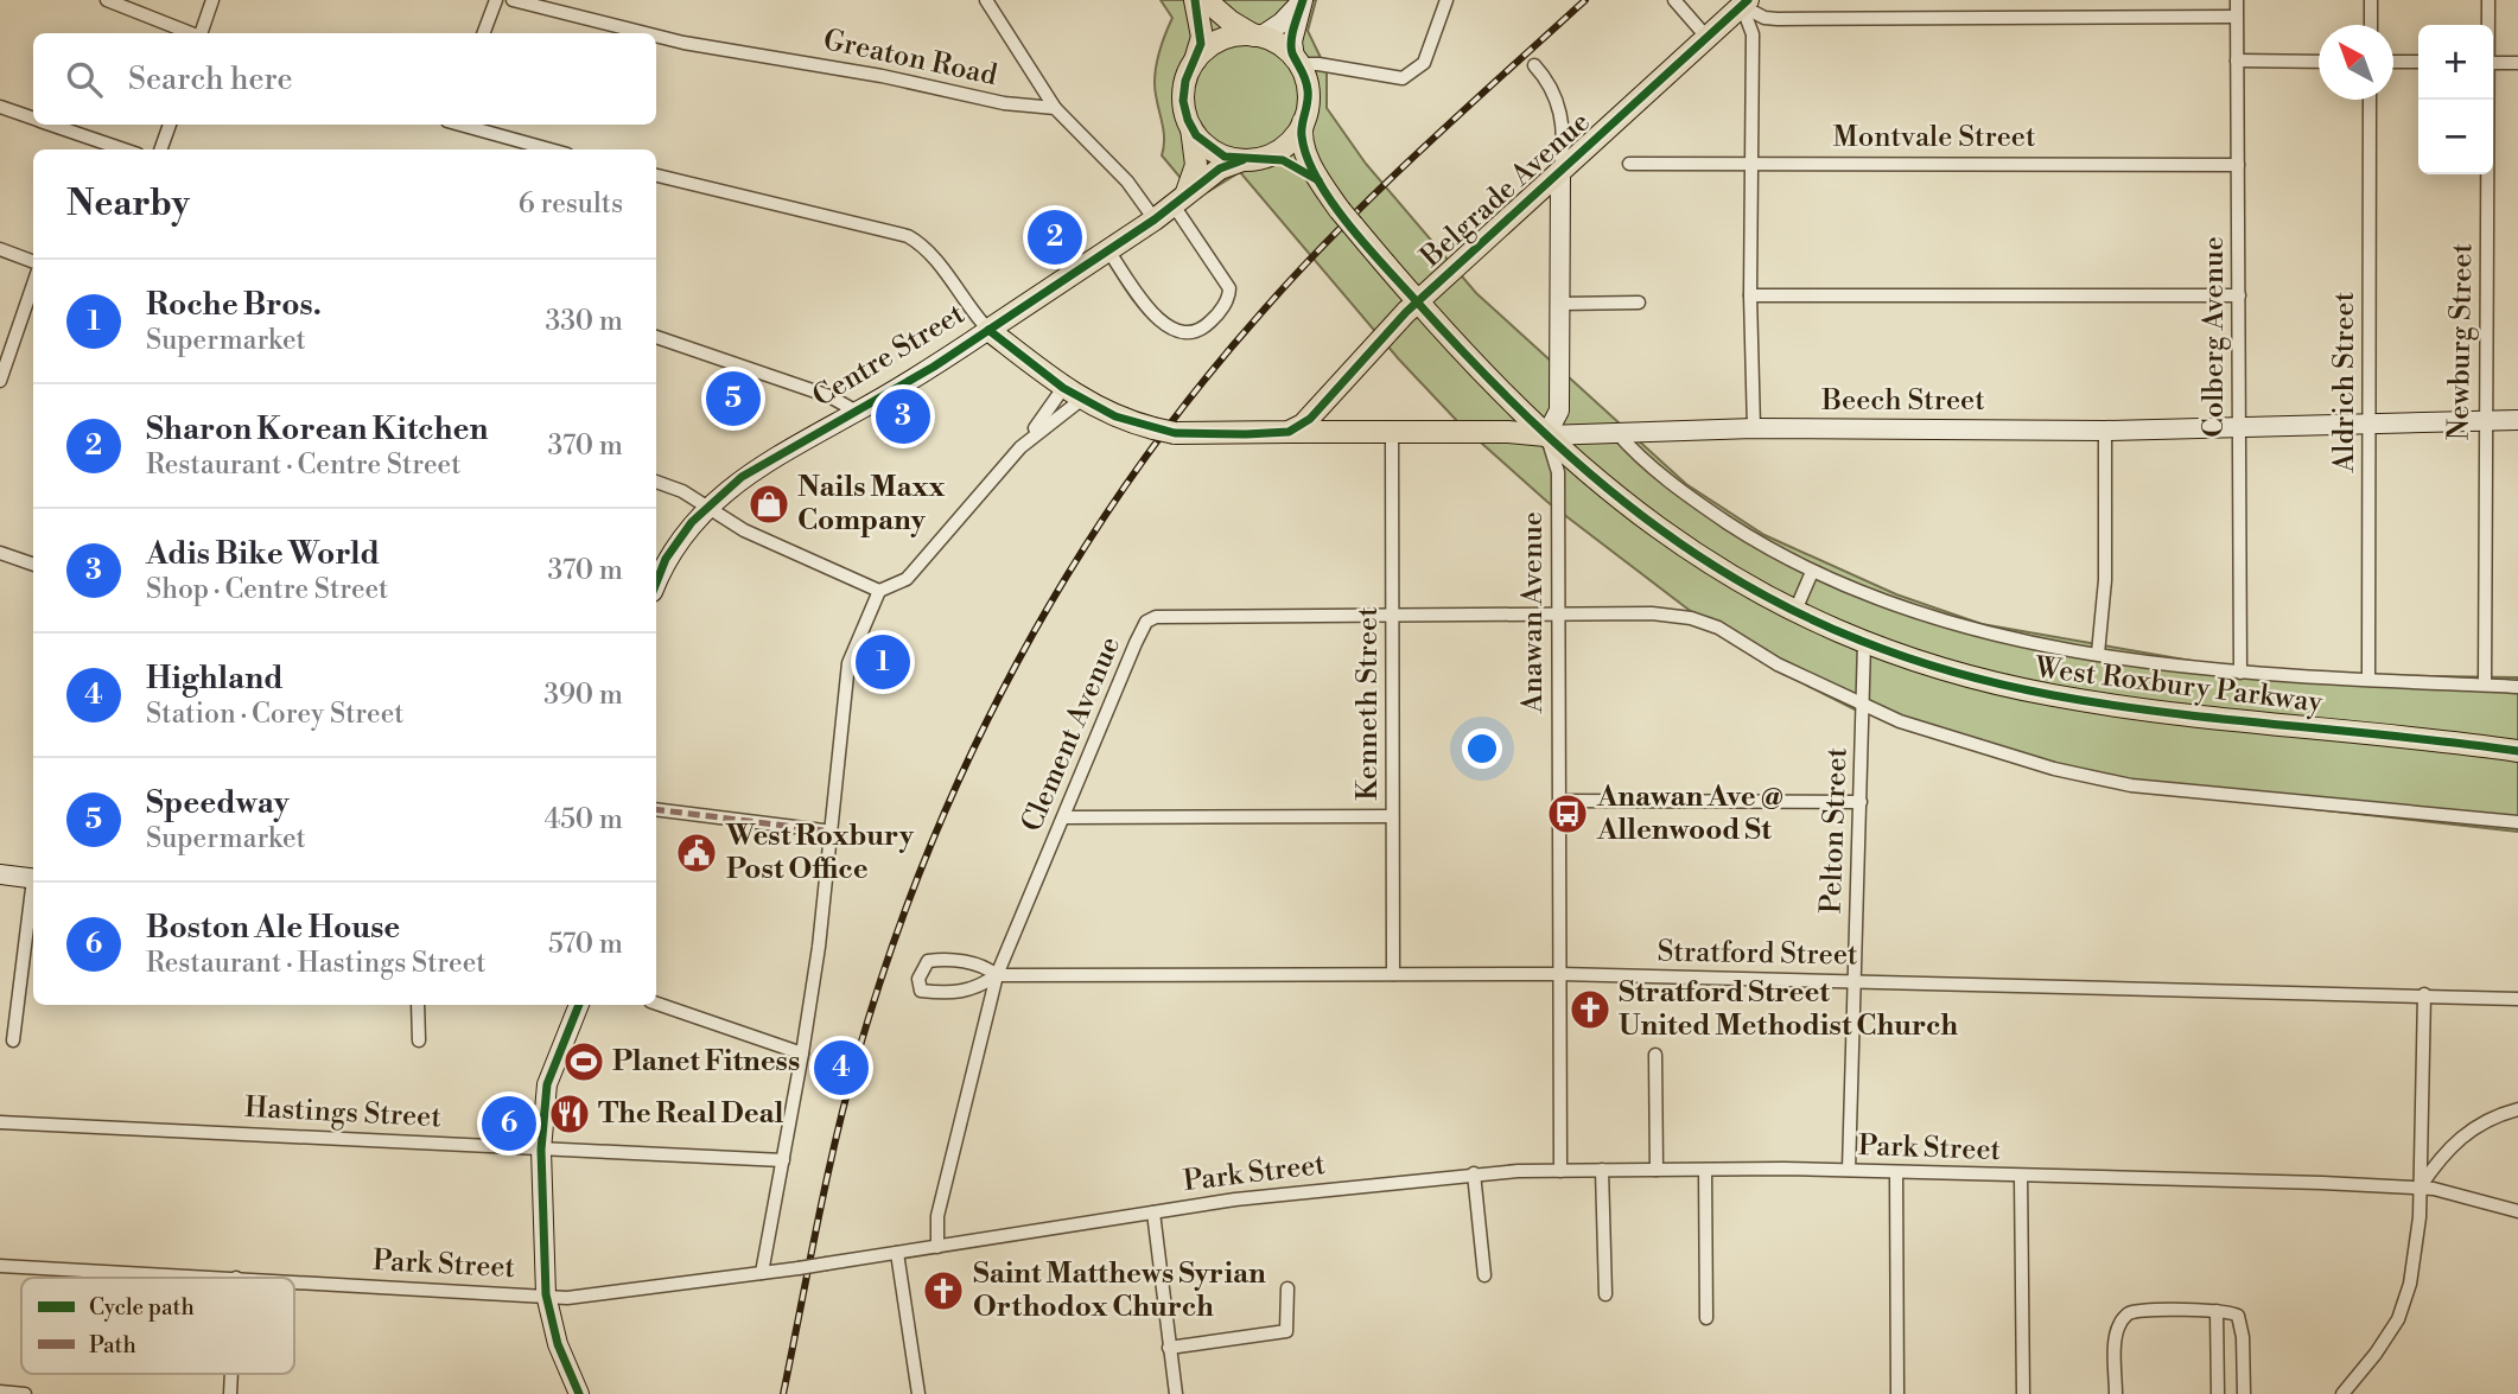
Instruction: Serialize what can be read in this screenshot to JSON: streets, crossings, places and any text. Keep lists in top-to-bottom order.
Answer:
{
  "streets": {
    "main road": [
      "Belgrade Avenue",
      "Centre Street",
      "Beech Street",
      "West Roxbury Parkway"
    ],
    "street": [
      "Greaton Road",
      "Montvale Street",
      "Colberg Avenue",
      "Newburg Street",
      "Aldrich Street",
      "Anawan Avenue",
      "Kenneth Street",
      "Clement Avenue",
      "Pelton Street",
      "Stratford Street",
      "Hastings Street",
      "Park Street"
    ]
  },
  "crossings": [
    ["Montvale Street", "Colberg Avenue"],
    ["Belgrade Avenue", "Beech Street"],
    ["Belgrade Avenue", "West Roxbury Parkway"],
    ["Colberg Avenue", "Beech Street"],
    ["Colberg Avenue", "West Roxbury Parkway"],
    ["Newburg Street", "Beech Street"],
    ["Newburg Street", "West Roxbury Parkway"],
    ["Centre Street", "West Roxbury Parkway"],
    ["Aldrich Street", "Beech Street"],
    ["Aldrich Street", "West Roxbury Parkway"],
    ["Beech Street", "Anawan Avenue"],
    ["Beech Street", "West Roxbury Parkway"],
    ["Beech Street", "Kenneth Street"],
    ["Anawan Avenue", "West Roxbury Parkway"],
    ["Anawan Avenue", "Clement Avenue"],
    ["Anawan Avenue", "Stratford Street"],
    ["Anawan Avenue", "Park Street"],
    ["West Roxbury Parkway", "Pelton Street"],
    ["Kenneth Street", "Clement Avenue"],
    ["Kenneth Street", "Stratford Street"],
    ["Clement Avenue", "Pelton Street"],
    ["Clement Avenue", "Stratford Street"],
    ["Clement Avenue", "Park Street"],
    ["Pelton Street", "Stratford Street"],
    ["Pelton Street", "Park Street"]
  ],
  "places": {
    "shop": ["Nails Maxx Company"],
    "bus stop": ["Anawan Ave @ Allenwood St"],
    "public building": ["West Roxbury Post Office"],
    "church": ["Stratford Street United Methodist Church", "Saint Matthews Syrian Orthodox Church"],
    "sports": ["Planet Fitness"],
    "restaurant": ["The Real Deal"]
  },
  "legend": ["Cycle path", "Path"],
  "north": "top left",
  "page": {
    "map_buttons": ["+", "−"],
    "search": "Search here",
    "heading": ["Nearby", "6 results"],
    "pins": [
      "2",
      "5",
      "3",
      "1",
      "4",
      "6"
    ],
    "list": [
      {
        "mark": "1",
        "name": "Roche Bros.",
        "note": "Supermarket",
        "value": "330 m"
      },
      {
        "mark": "2",
        "name": "Sharon Korean Kitchen",
        "note": "Restaurant · Centre Street",
        "value": "370 m"
      },
      {
        "mark": "3",
        "name": "Adis Bike World",
        "note": "Shop · Centre Street",
        "value": "370 m"
      },
      {
        "mark": "4",
        "name": "Highland",
        "note": "Station · Corey Street",
        "value": "390 m"
      },
      {
        "mark": "5",
        "name": "Speedway",
        "note": "Supermarket",
        "value": "450 m"
      },
      {
        "mark": "6",
        "name": "Boston Ale House",
        "note": "Restaurant · Hastings Street",
        "value": "570 m"
      }
    ]
  }
}
